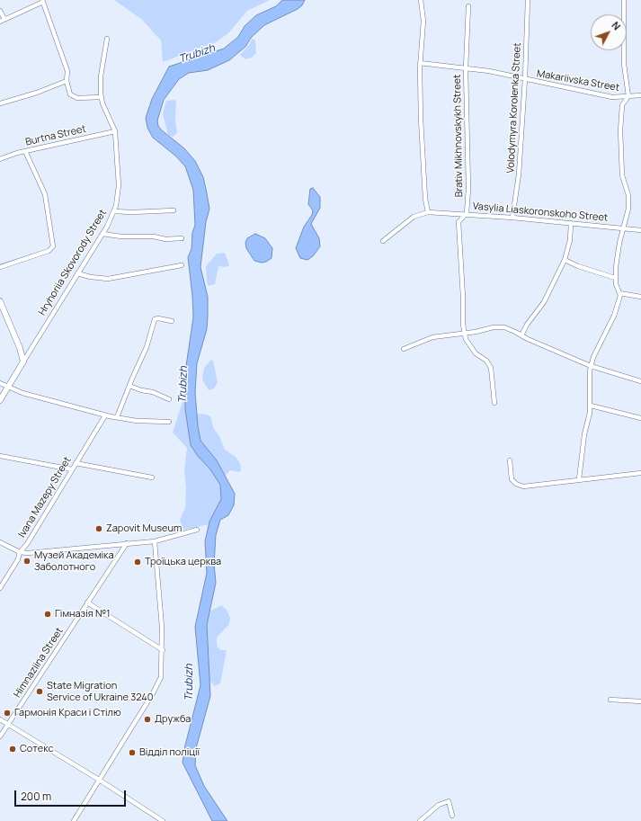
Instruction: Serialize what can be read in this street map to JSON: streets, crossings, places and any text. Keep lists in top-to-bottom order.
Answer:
{
  "streets": {
    "street": [
      "Makariivska Street",
      "Volodymyra Korolenka Street",
      "Burtna Street",
      "Brativ Mikhnovskykh Street",
      "Vasylia Liaskoronskoho Street",
      "Hryhoriia Skovorody Street",
      "Ivana Mazepy Street",
      "Himnaziina Street"
    ]
  },
  "crossings": [
    ["Makariivska Street", "Volodymyra Korolenka Street"],
    ["Makariivska Street", "Brativ Mikhnovskykh Street"],
    ["Volodymyra Korolenka Street", "Vasylia Liaskoronskoho Street"],
    ["Burtna Street", "Hryhoriia Skovorody Street"],
    ["Brativ Mikhnovskykh Street", "Vasylia Liaskoronskoho Street"]
  ],
  "water": ["Trubizh"],
  "places": [
    "Zapovit Museum",
    "Музей Академіка Заболотного",
    "Троїцька церква",
    "Гімназія №1",
    "State Migration Service of Ukraine 3240",
    "Гармонія Краси і Стілю",
    "Дружба",
    "Сотекс",
    "Відділ поліції"
  ],
  "scale_bar": "200 m",
  "north": "top right"
}
